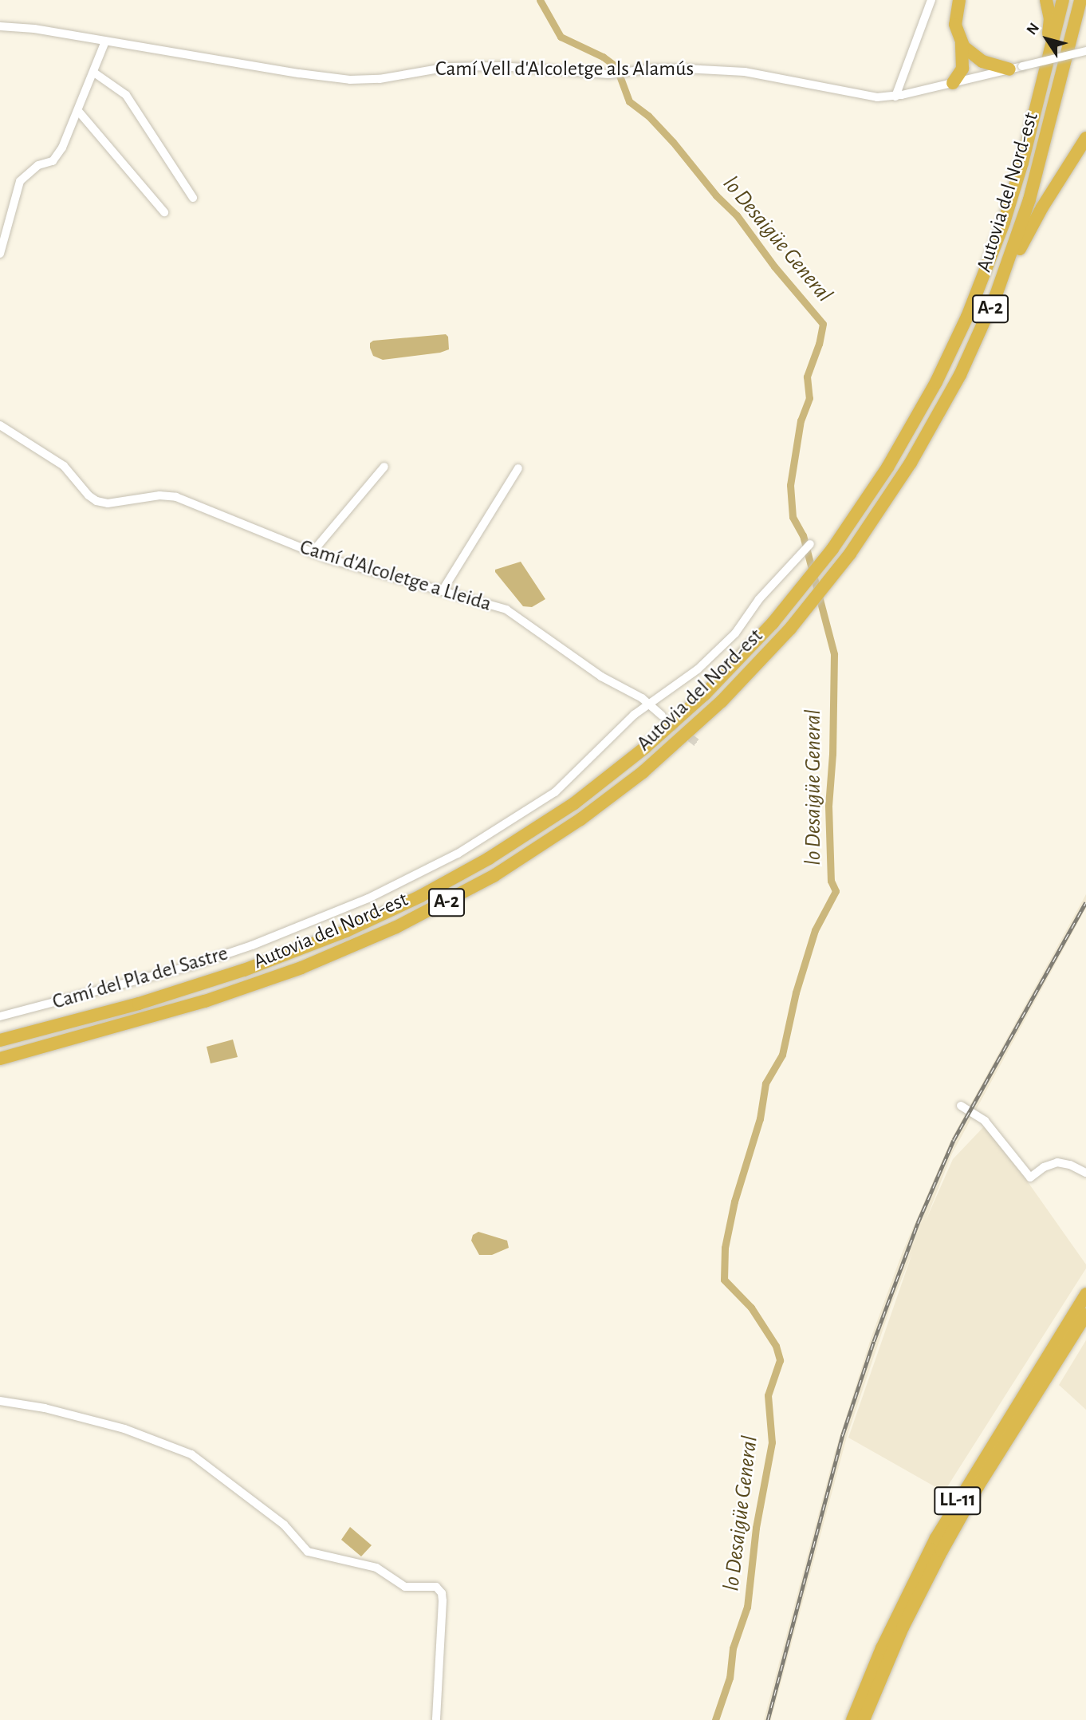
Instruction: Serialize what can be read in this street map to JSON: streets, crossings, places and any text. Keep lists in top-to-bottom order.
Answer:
{
  "streets": {
    "highway": ["Autovia del Nord-est", "A-2", "LL-11"],
    "street": ["Camí Vell d'Alcoletge als Alamús", "Camí d'Alcoletge a Lleida", "Camí del Pla del Sastre"]
  },
  "crossings": [
    ["Autovia del Nord-est", "A-2"],
    ["Camí d'Alcoletge a Lleida", "Camí del Pla del Sastre"]
  ],
  "water": ["lo Desaigüe General"],
  "north": "top left"
}
